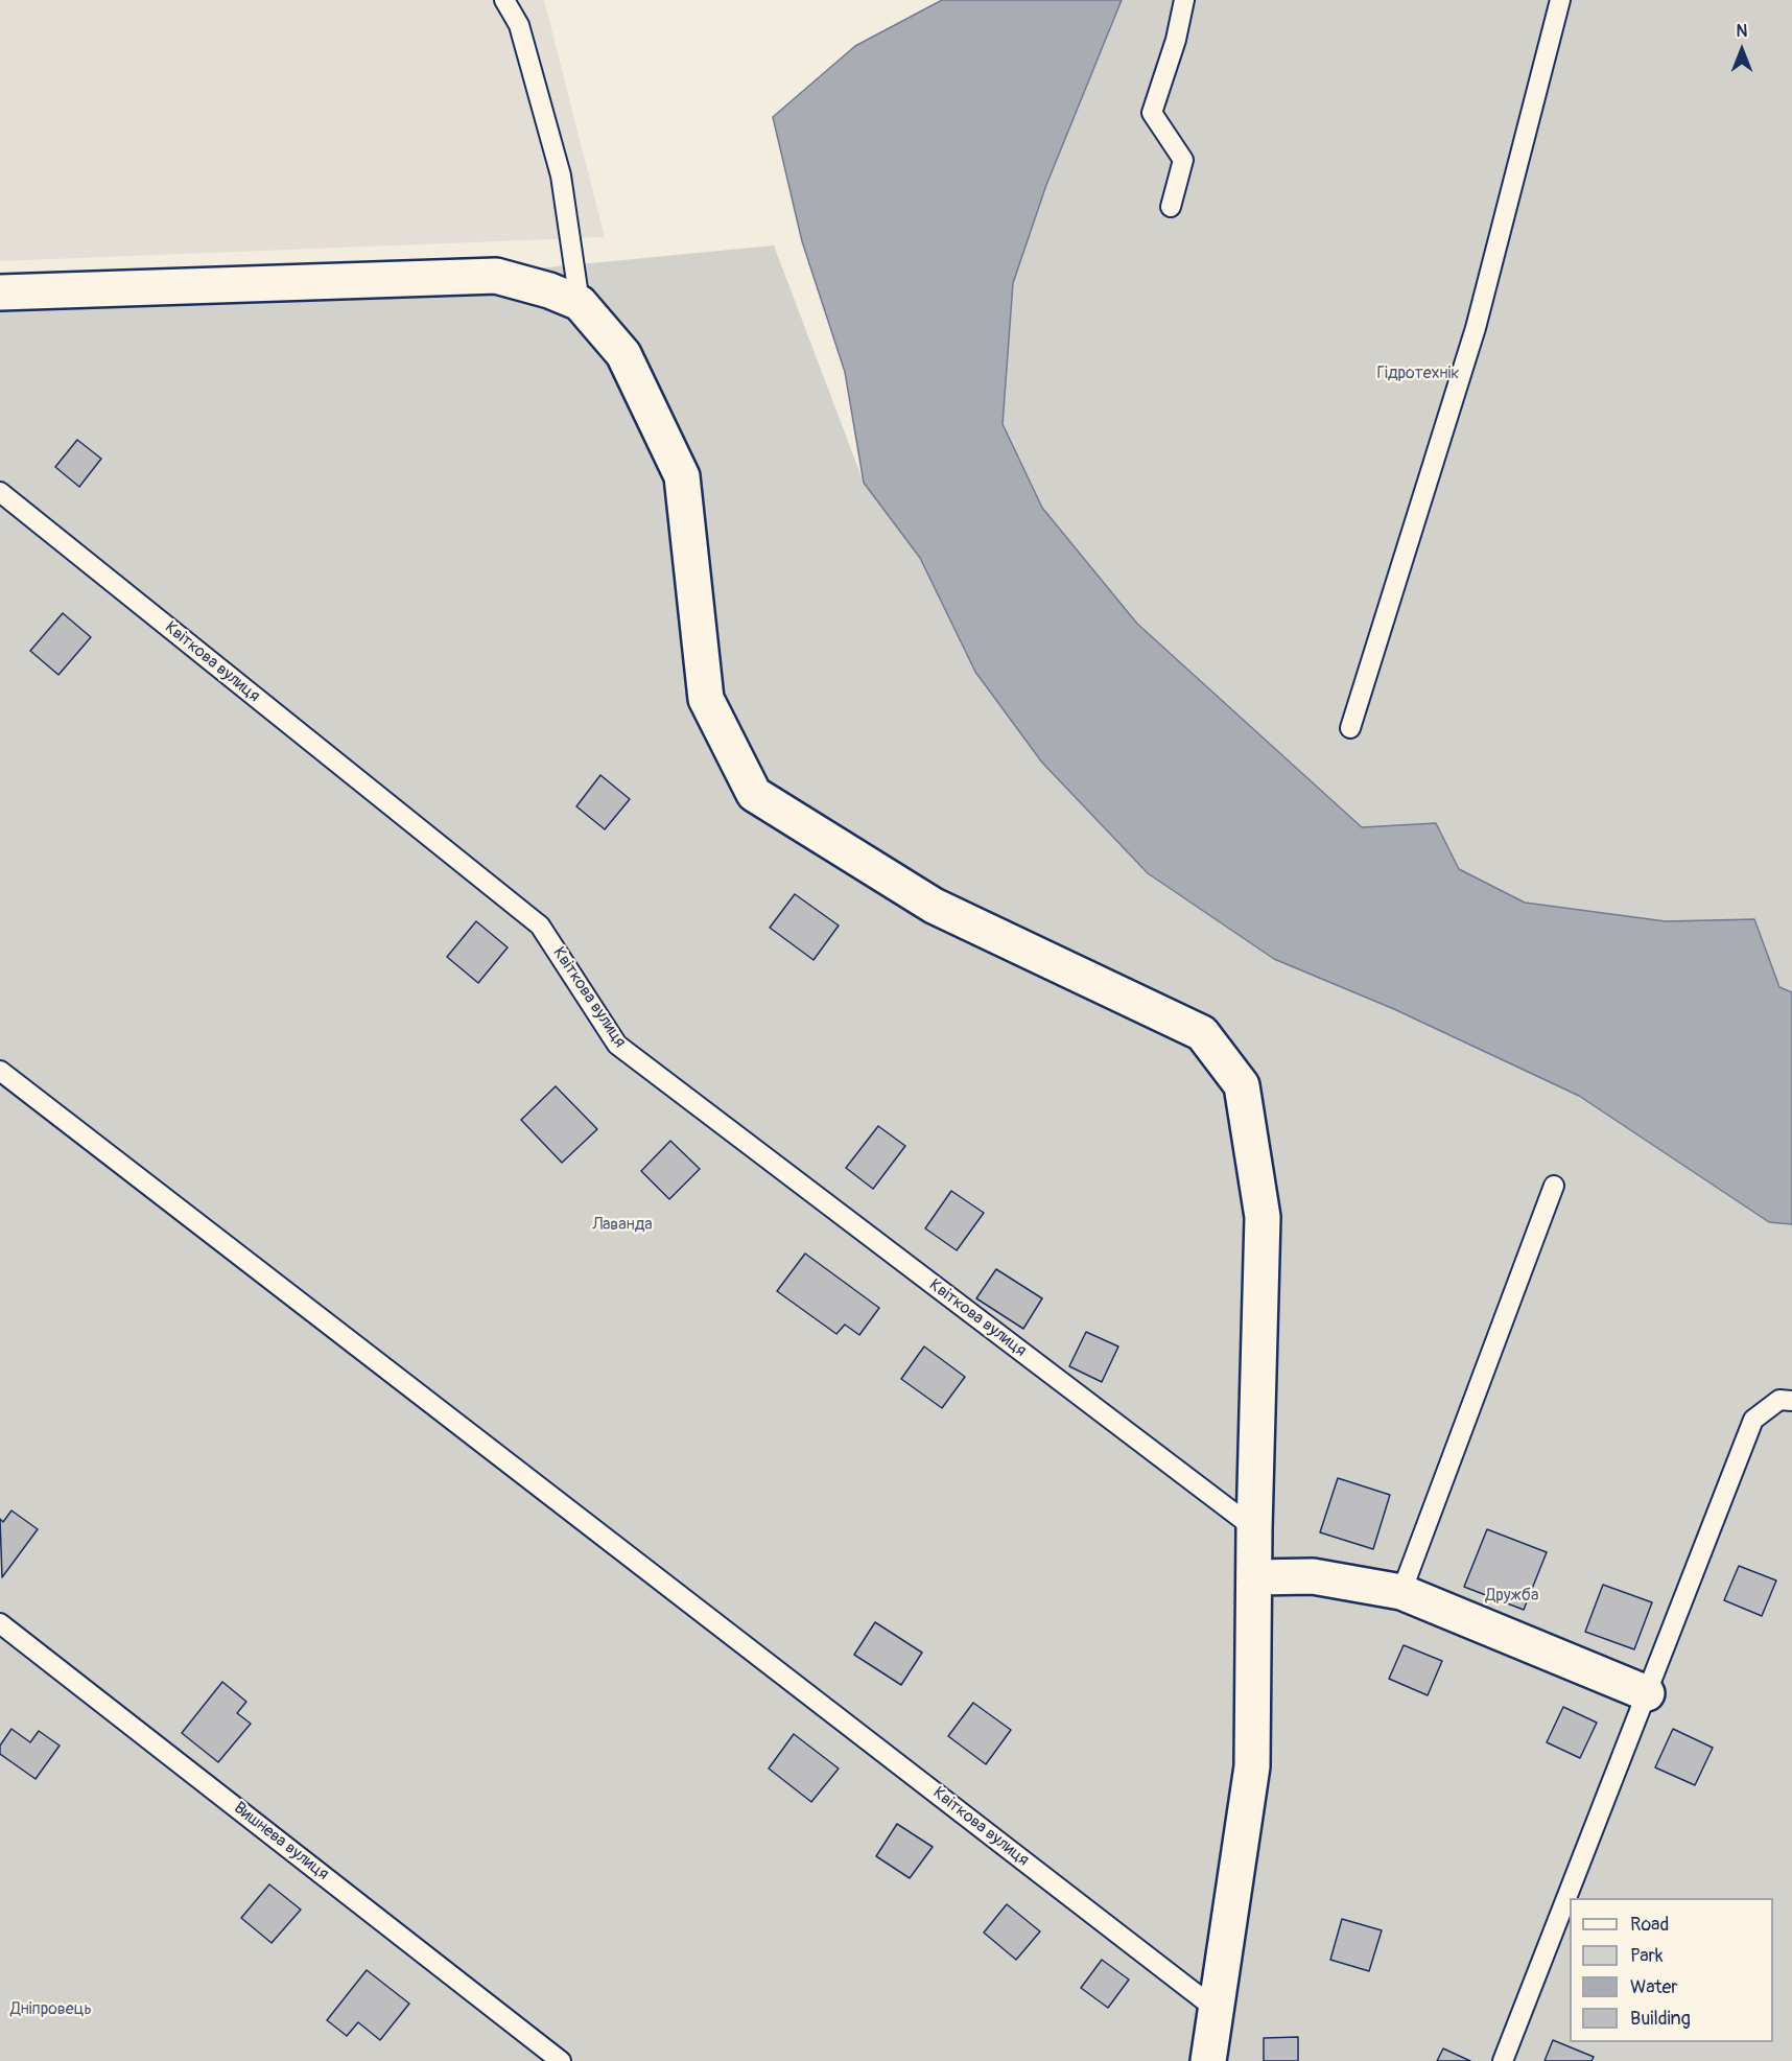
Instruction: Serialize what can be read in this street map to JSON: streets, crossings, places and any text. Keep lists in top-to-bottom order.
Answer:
{
  "streets": {
    "lane": ["Квіткова вулиця", "Вишнева вулиця"]
  },
  "parks": [
    "Гідротехнік",
    "Лаванда",
    "Дружба",
    "Дніпровець"
  ],
  "legend": [
    "Road",
    "Park",
    "Water",
    "Building"
  ],
  "north": "top"
}
